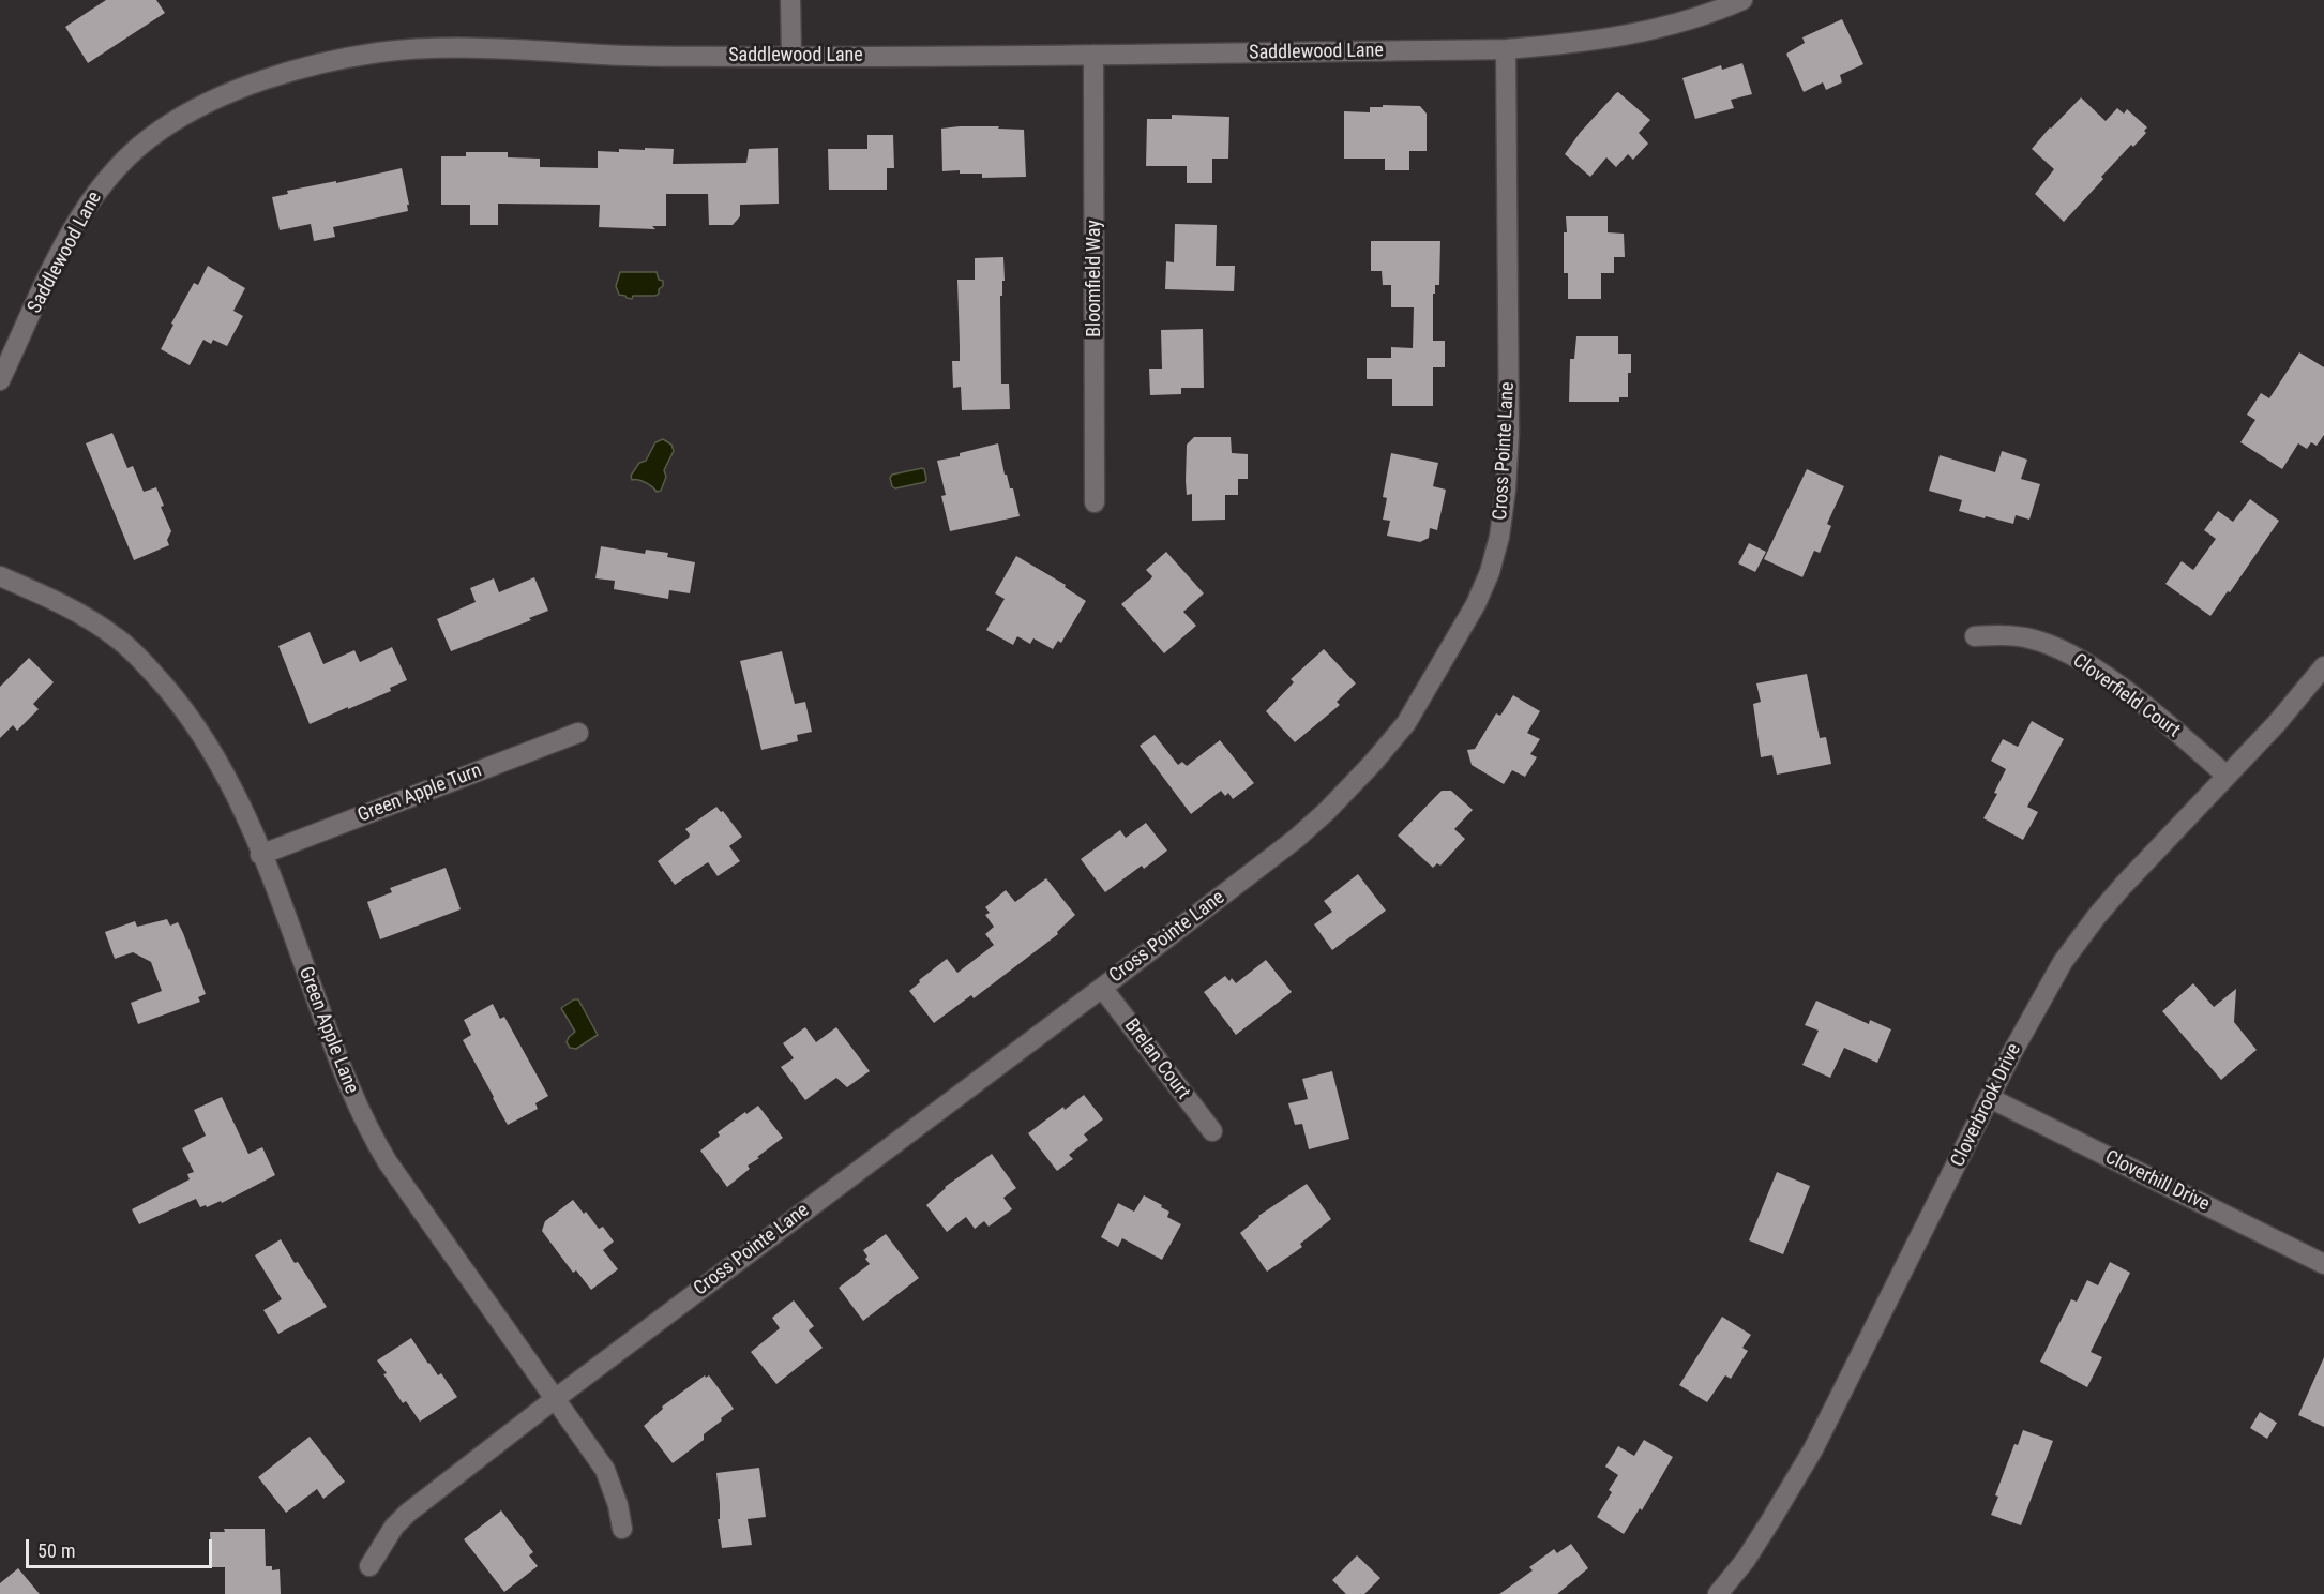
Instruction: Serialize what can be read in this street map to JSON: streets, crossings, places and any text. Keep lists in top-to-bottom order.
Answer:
{
  "streets": {
    "street": [
      "Saddlewood Lane",
      "Bloomfield Way",
      "Cross Pointe Lane",
      "Cloverfield Court",
      "Green Apple Turn",
      "Green Apple Lane",
      "Brelan Court",
      "Cloverbrook Drive",
      "Cloverhill Drive"
    ]
  },
  "crossings": [
    ["Saddlewood Lane", "Bloomfield Way"],
    ["Saddlewood Lane", "Cross Pointe Lane"],
    ["Cross Pointe Lane", "Green Apple Lane"],
    ["Cross Pointe Lane", "Brelan Court"],
    ["Cloverfield Court", "Cloverbrook Drive"],
    ["Green Apple Turn", "Green Apple Lane"],
    ["Cloverbrook Drive", "Cloverhill Drive"]
  ],
  "scale_bar": "50 m"
}
